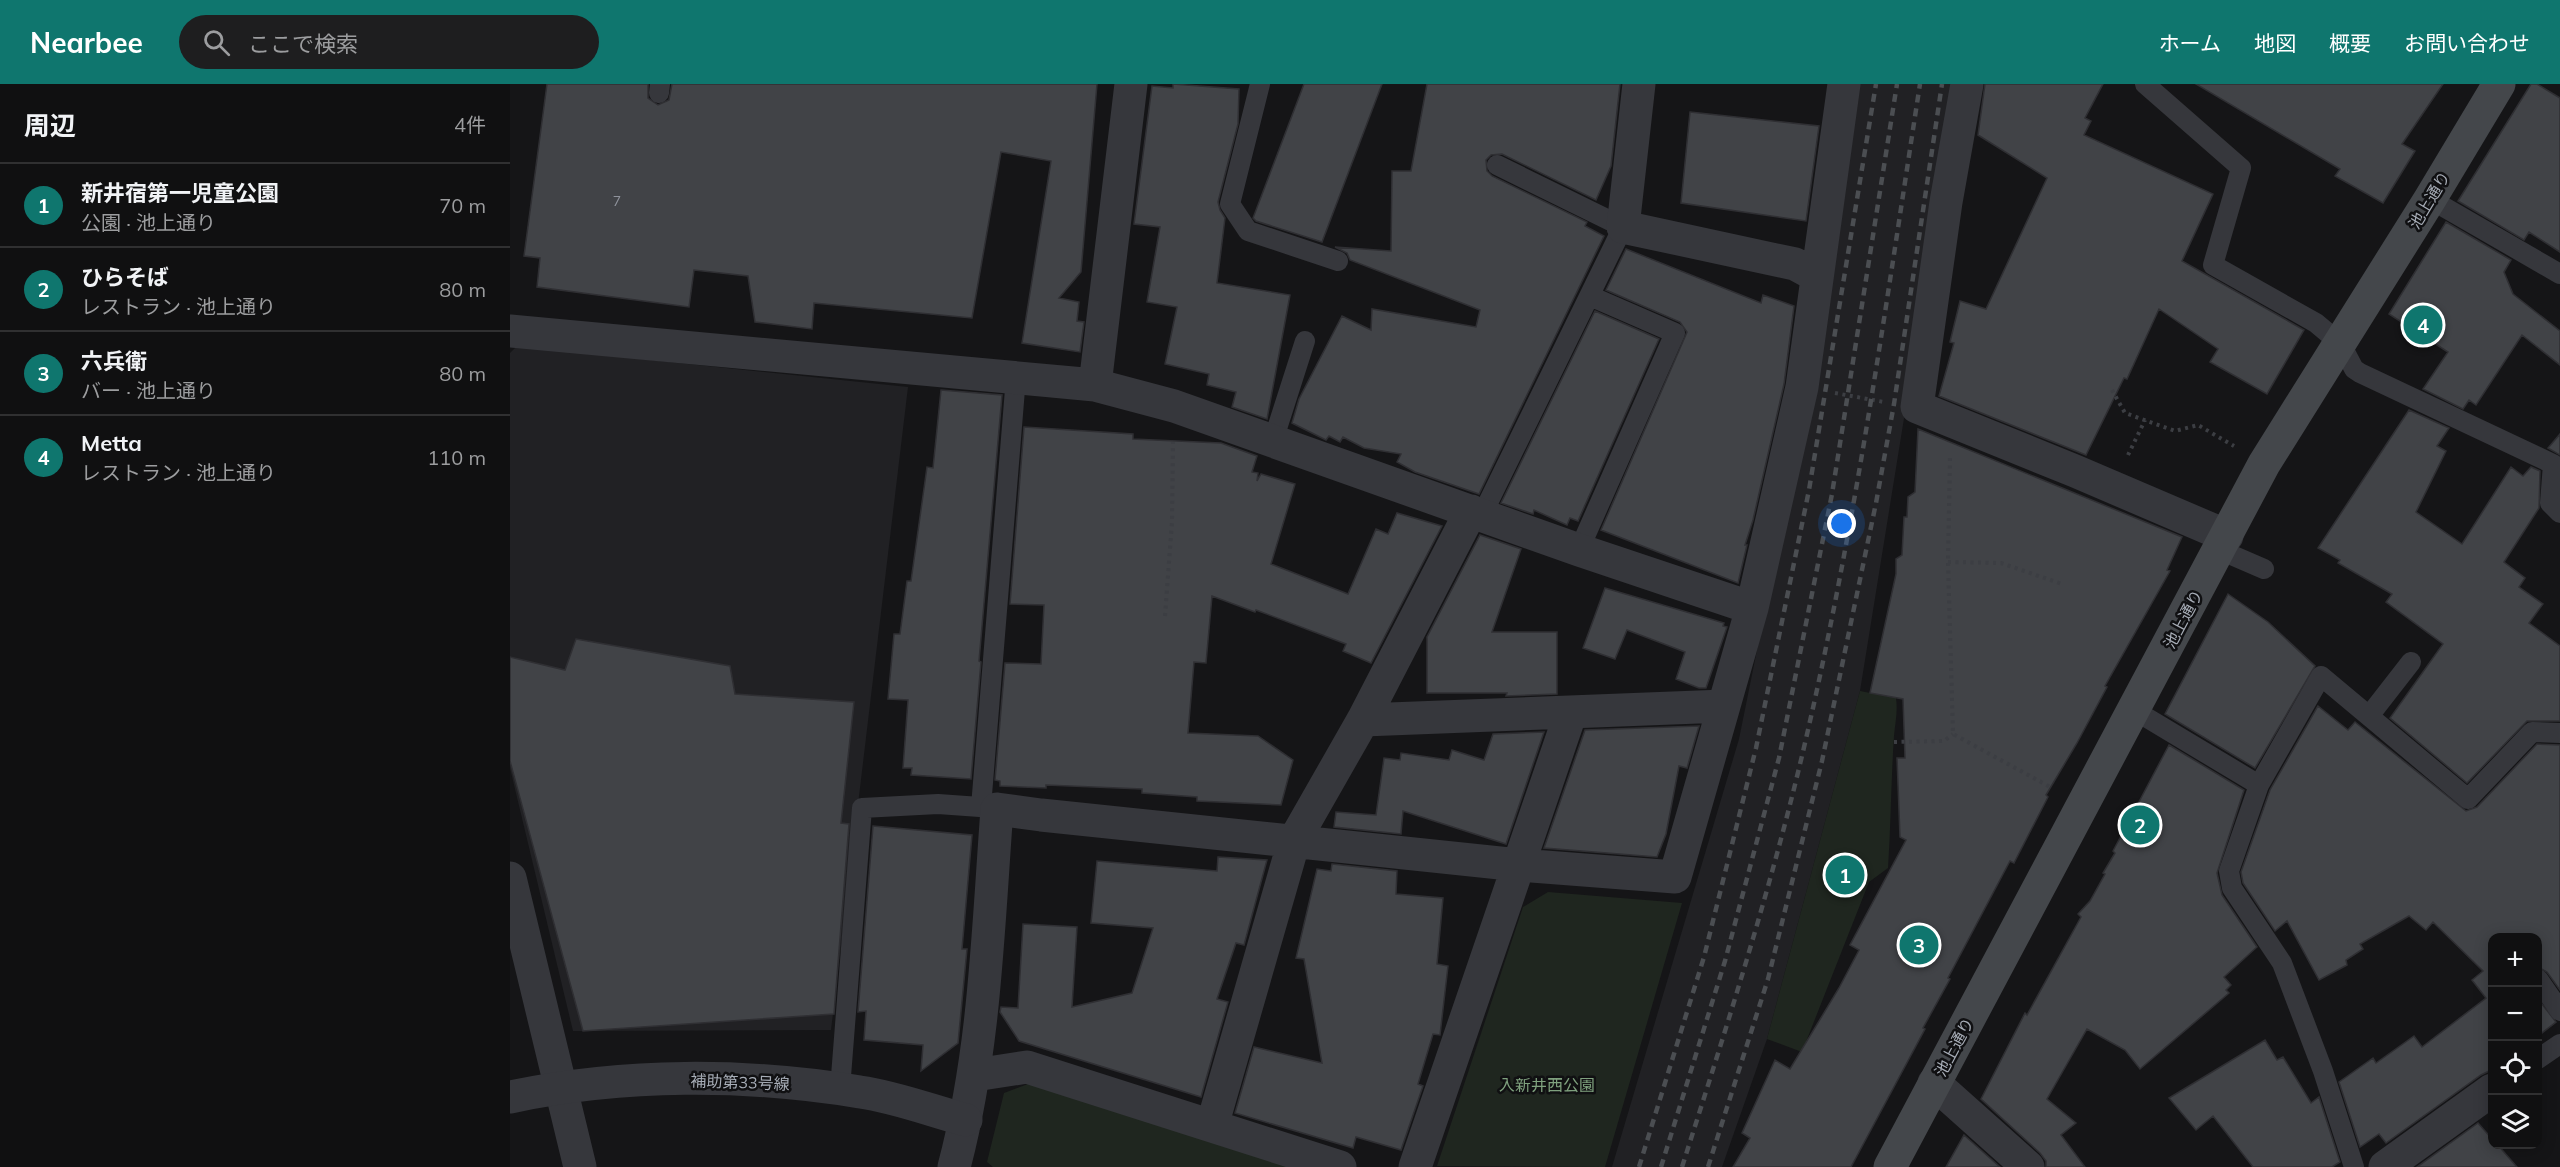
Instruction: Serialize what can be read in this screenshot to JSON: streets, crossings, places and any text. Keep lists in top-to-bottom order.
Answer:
{
  "streets": {
    "main road": ["池上通り"],
    "street": ["補助第33号線"]
  },
  "parks": ["入新井西公園"],
  "house_numbers": ["7"],
  "page": {
    "header": "Nearbee",
    "search": "ここで検索",
    "nav": [
      "ホーム",
      "地図",
      "概要",
      "お問い合わせ"
    ],
    "heading": ["周辺", "4件"],
    "list": [
      {
        "mark": "1",
        "name": "新井宿第一児童公園",
        "note": "公園 · 池上通り",
        "value": "70 m"
      },
      {
        "mark": "2",
        "name": "ひらそば",
        "note": "レストラン · 池上通り",
        "value": "80 m"
      },
      {
        "mark": "3",
        "name": "六兵衛",
        "note": "バー · 池上通り",
        "value": "80 m"
      },
      {
        "mark": "4",
        "name": "Metta",
        "note": "レストラン · 池上通り",
        "value": "110 m"
      }
    ],
    "pins": [
      "4",
      "2",
      "1",
      "3"
    ],
    "map_buttons": ["+", "−"]
  }
}
